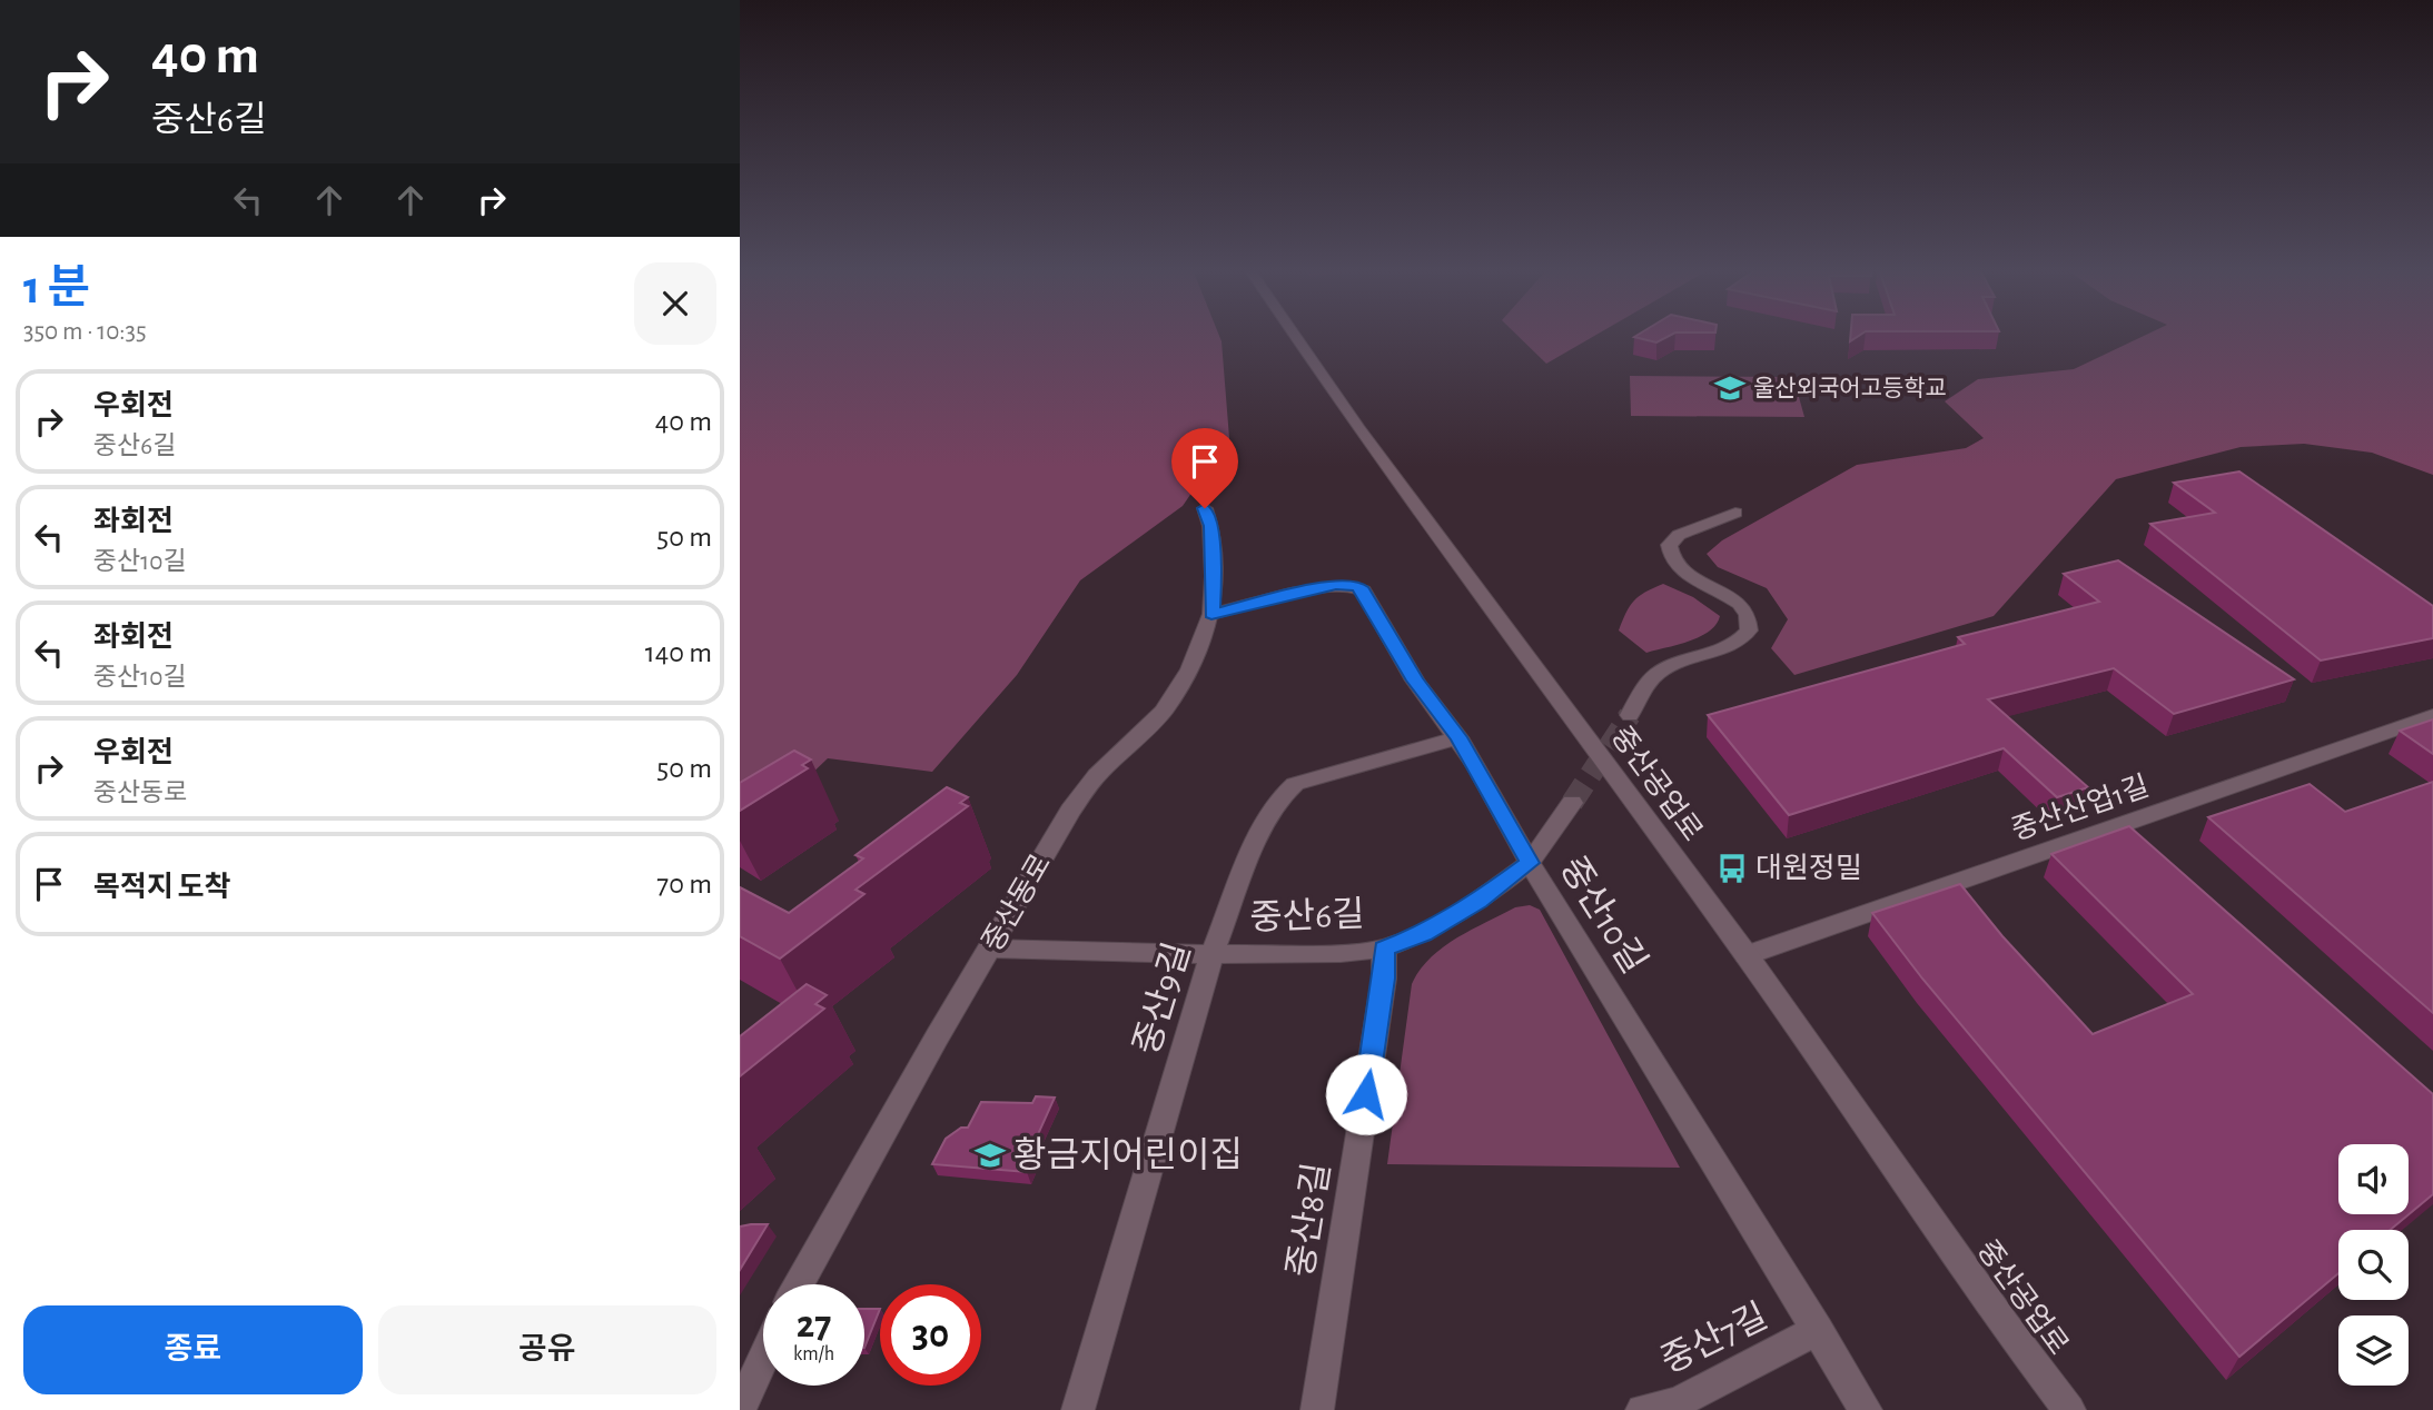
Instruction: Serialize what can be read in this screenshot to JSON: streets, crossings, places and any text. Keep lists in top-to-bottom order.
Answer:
{
  "streets": {
    "street": [
      "중산공업로",
      "중산산업1길",
      "중산동로",
      "중산10길",
      "중산6길",
      "중산9길",
      "중산8길",
      "중산7길"
    ]
  },
  "crossings": [
    ["중산공업로", "중산산업1길"],
    ["중산동로", "중산10길"],
    ["중산동로", "중산6길"],
    ["중산10길", "중산6길"],
    ["중산10길", "중산9길"],
    ["중산10길", "중산7길"],
    ["중산6길", "중산9길"],
    ["중산6길", "중산8길"]
  ],
  "places": {
    "school or university": ["울산외국어고등학교", "황금지어린이집"],
    "bus stop": ["대원정밀"]
  },
  "page": {
    "turn": ["40 m", "중산6길"],
    "heading": ["1 분", "350 m · 10:35"],
    "list": [
      {
        "name": "우회전",
        "note": "중산6길",
        "value": "40 m"
      },
      {
        "name": "좌회전",
        "note": "중산10길",
        "value": "50 m"
      },
      {
        "name": "좌회전",
        "note": "중산10길",
        "value": "140 m"
      },
      {
        "name": "우회전",
        "note": "중산동로",
        "value": "50 m"
      },
      {
        "name": "목적지 도착",
        "value": "70 m"
      }
    ],
    "speed": "27 km/h",
    "limit": "30",
    "buttons": ["종료", "공유"]
  }
}
